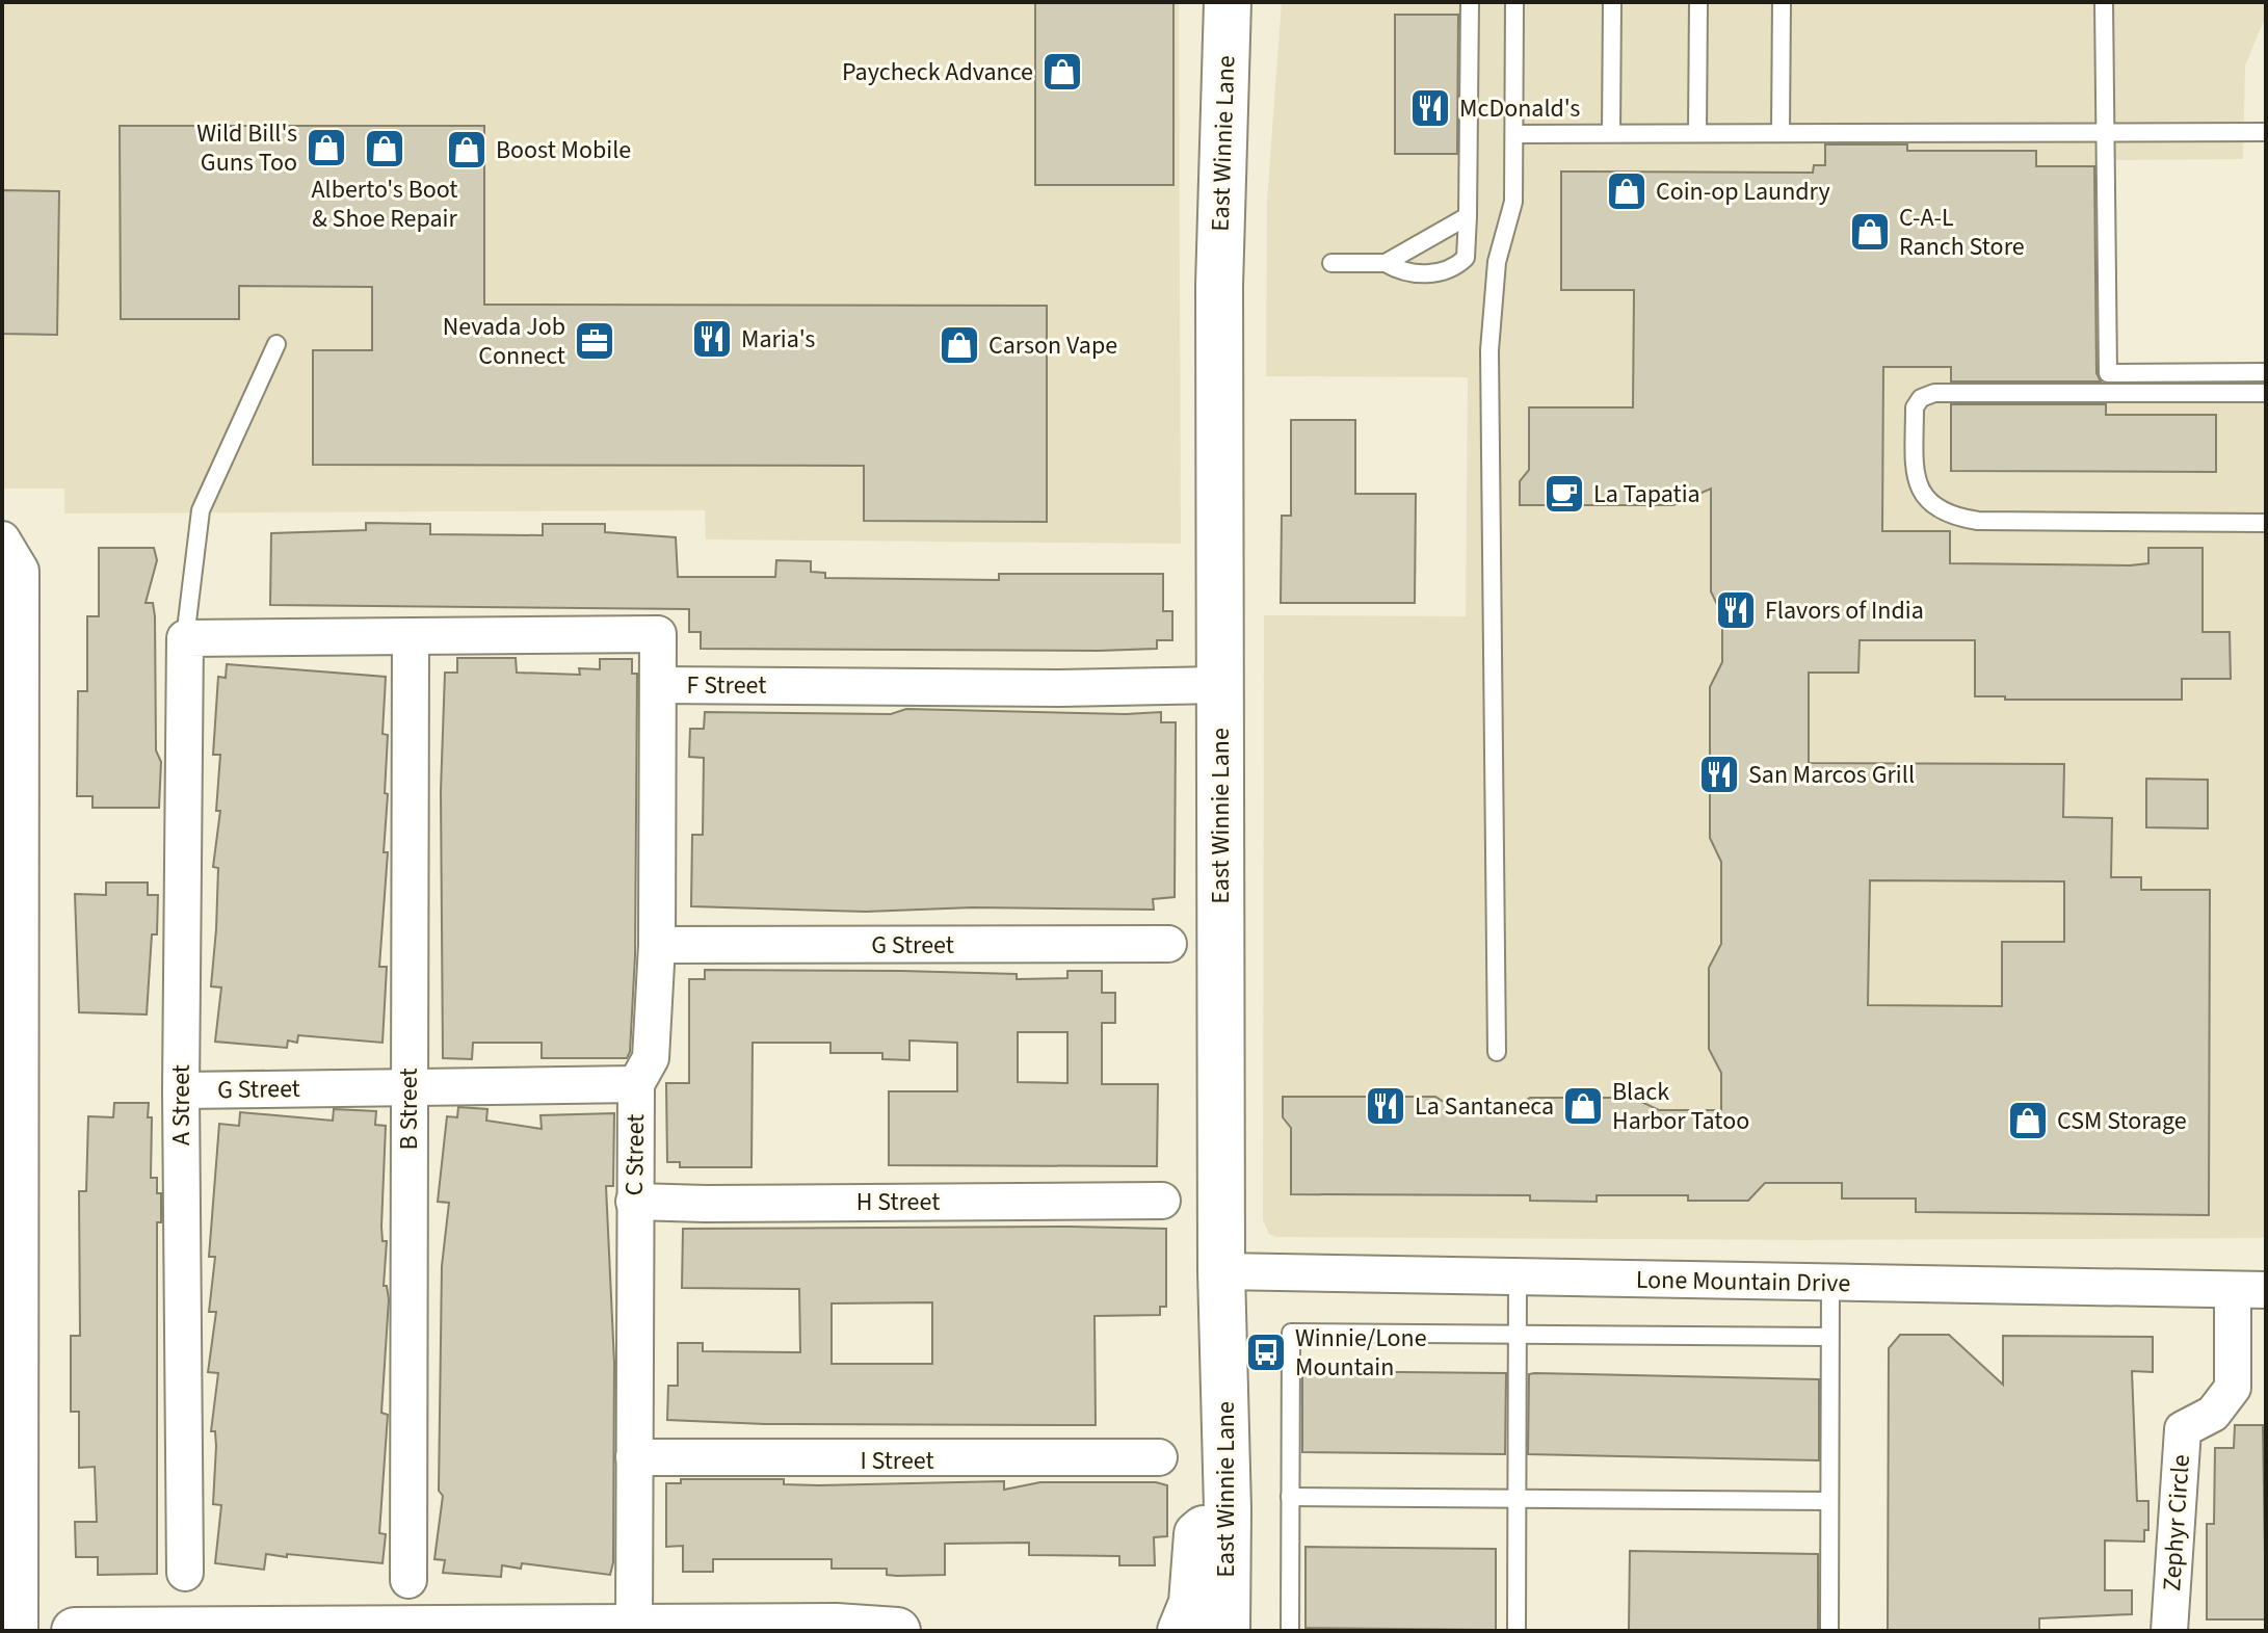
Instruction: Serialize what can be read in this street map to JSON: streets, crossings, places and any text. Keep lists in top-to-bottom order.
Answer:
{
  "streets": {
    "street": [
      "East Winnie Lane",
      "F Street",
      "G Street",
      "A Street",
      "B Street",
      "C Street",
      "H Street",
      "Lone Mountain Drive",
      "I Street",
      "Zephyr Circle"
    ]
  },
  "crossings": [
    ["East Winnie Lane", "F Street"],
    ["East Winnie Lane", "Lone Mountain Drive"],
    ["F Street", "A Street"],
    ["F Street", "B Street"],
    ["F Street", "C Street"],
    ["G Street", "A Street"],
    ["G Street", "B Street"],
    ["G Street", "C Street"],
    ["C Street", "H Street"],
    ["C Street", "I Street"],
    ["Lone Mountain Drive", "Zephyr Circle"]
  ],
  "places": {
    "shop": [
      "Paycheck Advance",
      "Wild Bill's Guns Too",
      "Alberto's Boot & Shoe Repair",
      "Boost Mobile",
      "Coin-op Laundry",
      "C-A-L Ranch Store",
      "Carson Vape",
      "Black Harbor Tatoo",
      "CSM Storage"
    ],
    "restaurant": [
      "McDonald's",
      "Maria's",
      "Flavors of India",
      "San Marcos Grill",
      "La Santaneca"
    ],
    "office": ["Nevada Job Connect"],
    "cafe": ["La Tapatia"],
    "bus stop": ["Winnie/Lone Mountain"]
  }
}
